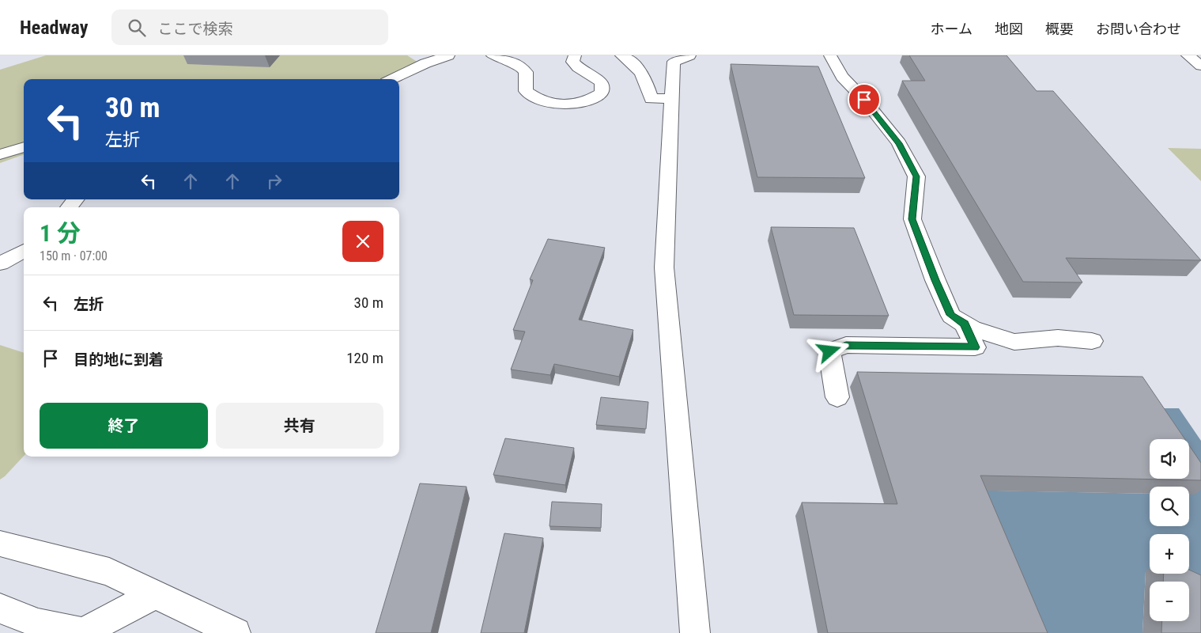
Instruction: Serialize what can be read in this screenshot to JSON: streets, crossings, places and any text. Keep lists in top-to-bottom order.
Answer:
{
  "page": {
    "header": "Headway",
    "search": "ここで検索",
    "nav": [
      "ホーム",
      "地図",
      "概要",
      "お問い合わせ"
    ],
    "turn": ["30 m", "左折"],
    "heading": ["1 分", "150 m · 07:00"],
    "list": [
      {
        "name": "左折",
        "value": "30 m"
      },
      {
        "name": "目的地に到着",
        "value": "120 m"
      }
    ],
    "buttons": ["終了", "共有"],
    "map_buttons": ["+", "−"]
  }
}
